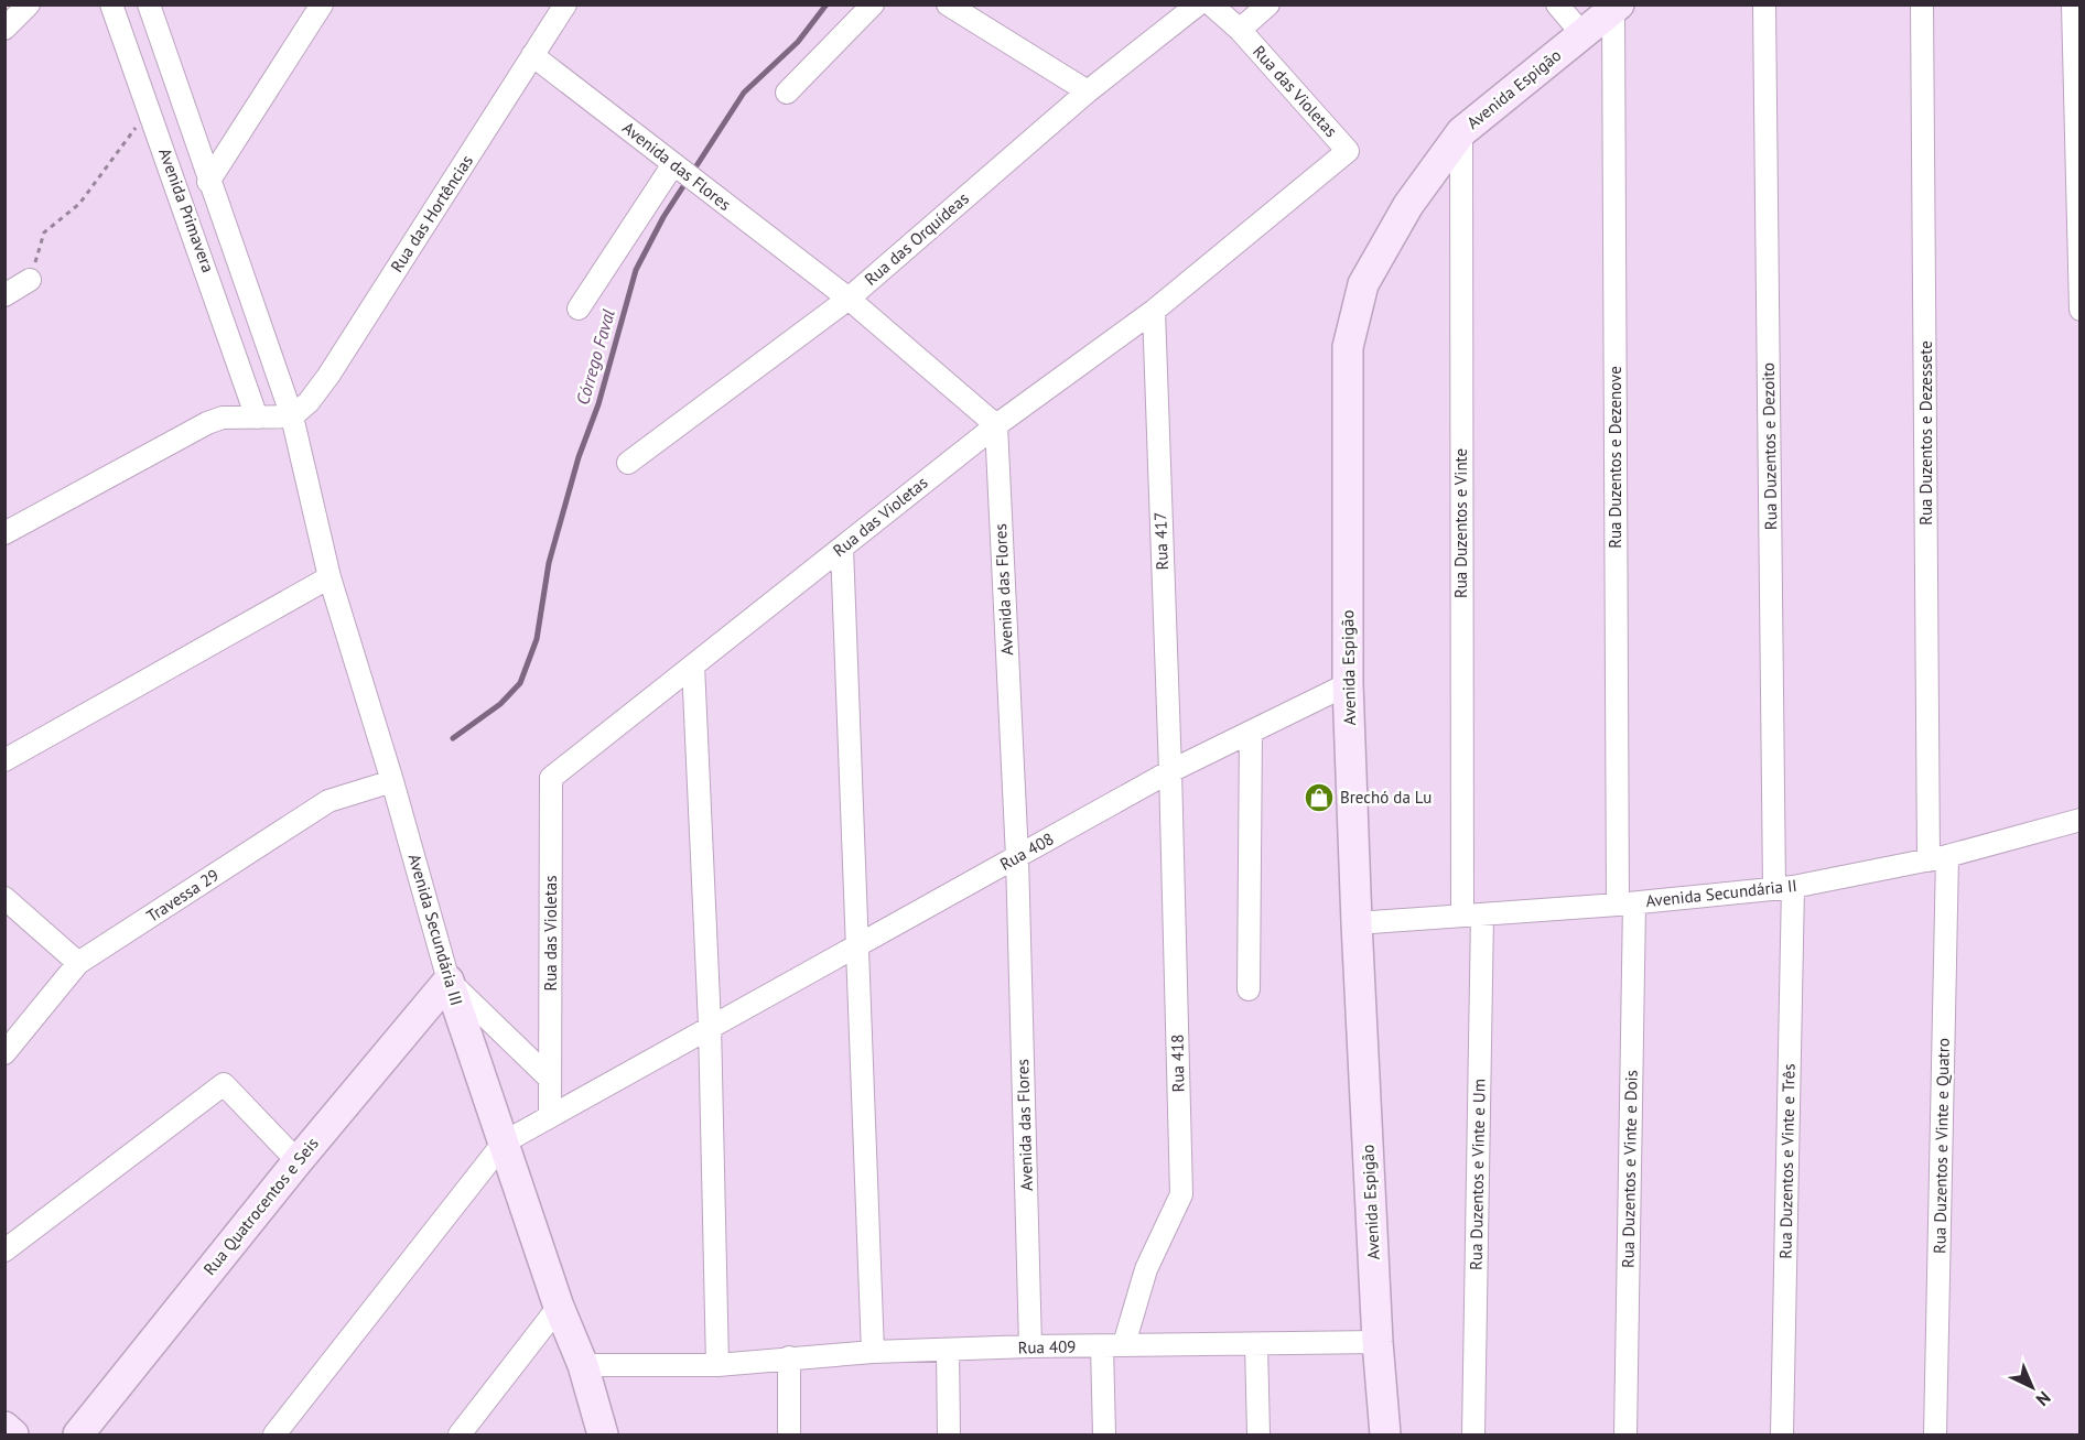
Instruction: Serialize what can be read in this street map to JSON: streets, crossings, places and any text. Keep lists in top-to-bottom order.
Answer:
{
  "streets": {
    "street": [
      "Avenida Espigão",
      "Rua das Violetas",
      "Avenida das Flores",
      "Avenida Primavera",
      "Rua das Hortências",
      "Rua das Orquídeas",
      "Rua Duzentos e Dezessete",
      "Rua Duzentos e Dezoito",
      "Rua Duzentos e Dezenove",
      "Rua Duzentos e Vinte",
      "Rua 417",
      "Rua 408",
      "Avenida Secundária II",
      "Travessa 29",
      "Avenida Secundária III",
      "Rua 418",
      "Rua Duzentos e Vinte e Quatro",
      "Rua Duzentos e Vinte e Três",
      "Rua Duzentos e Vinte e Dois",
      "Rua Duzentos e Vinte e Um",
      "Rua Quatrocentos e Seis",
      "Rua 409"
    ]
  },
  "crossings": [
    ["Avenida Espigão", "Rua Duzentos e Dezenove"],
    ["Avenida Espigão", "Rua Duzentos e Vinte"],
    ["Avenida Espigão", "Rua 408"],
    ["Avenida Espigão", "Avenida Secundária II"],
    ["Avenida Espigão", "Rua 409"],
    ["Rua das Violetas", "Avenida das Flores"],
    ["Rua das Violetas", "Rua 417"],
    ["Rua das Violetas", "Rua 408"],
    ["Avenida das Flores", "Rua das Hortências"],
    ["Avenida das Flores", "Rua das Orquídeas"],
    ["Avenida das Flores", "Rua 408"],
    ["Avenida das Flores", "Rua 409"],
    ["Avenida Primavera", "Rua das Hortências"],
    ["Avenida Primavera", "Avenida Secundária III"],
    ["Rua das Hortências", "Avenida Secundária III"],
    ["Rua Duzentos e Dezessete", "Avenida Secundária II"],
    ["Rua Duzentos e Dezessete", "Rua Duzentos e Vinte e Quatro"],
    ["Rua Duzentos e Dezoito", "Avenida Secundária II"],
    ["Rua Duzentos e Dezoito", "Rua Duzentos e Vinte e Três"],
    ["Rua Duzentos e Dezenove", "Avenida Secundária II"],
    ["Rua Duzentos e Dezenove", "Rua Duzentos e Vinte e Dois"],
    ["Rua Duzentos e Vinte", "Avenida Secundária II"],
    ["Rua Duzentos e Vinte", "Rua Duzentos e Vinte e Um"],
    ["Rua 417", "Rua 408"],
    ["Rua 417", "Rua 418"],
    ["Rua 408", "Avenida Secundária III"],
    ["Rua 408", "Rua 418"],
    ["Avenida Secundária II", "Rua Duzentos e Vinte e Quatro"],
    ["Avenida Secundária II", "Rua Duzentos e Vinte e Três"],
    ["Avenida Secundária II", "Rua Duzentos e Vinte e Dois"],
    ["Avenida Secundária II", "Rua Duzentos e Vinte e Um"],
    ["Travessa 29", "Avenida Secundária III"],
    ["Avenida Secundária III", "Rua Quatrocentos e Seis"],
    ["Avenida Secundária III", "Rua 409"],
    ["Rua 418", "Rua 409"]
  ],
  "water": ["Córrego Faval"],
  "places": {
    "shop": ["Brechó da Lu"]
  },
  "north": "bottom right"
}
